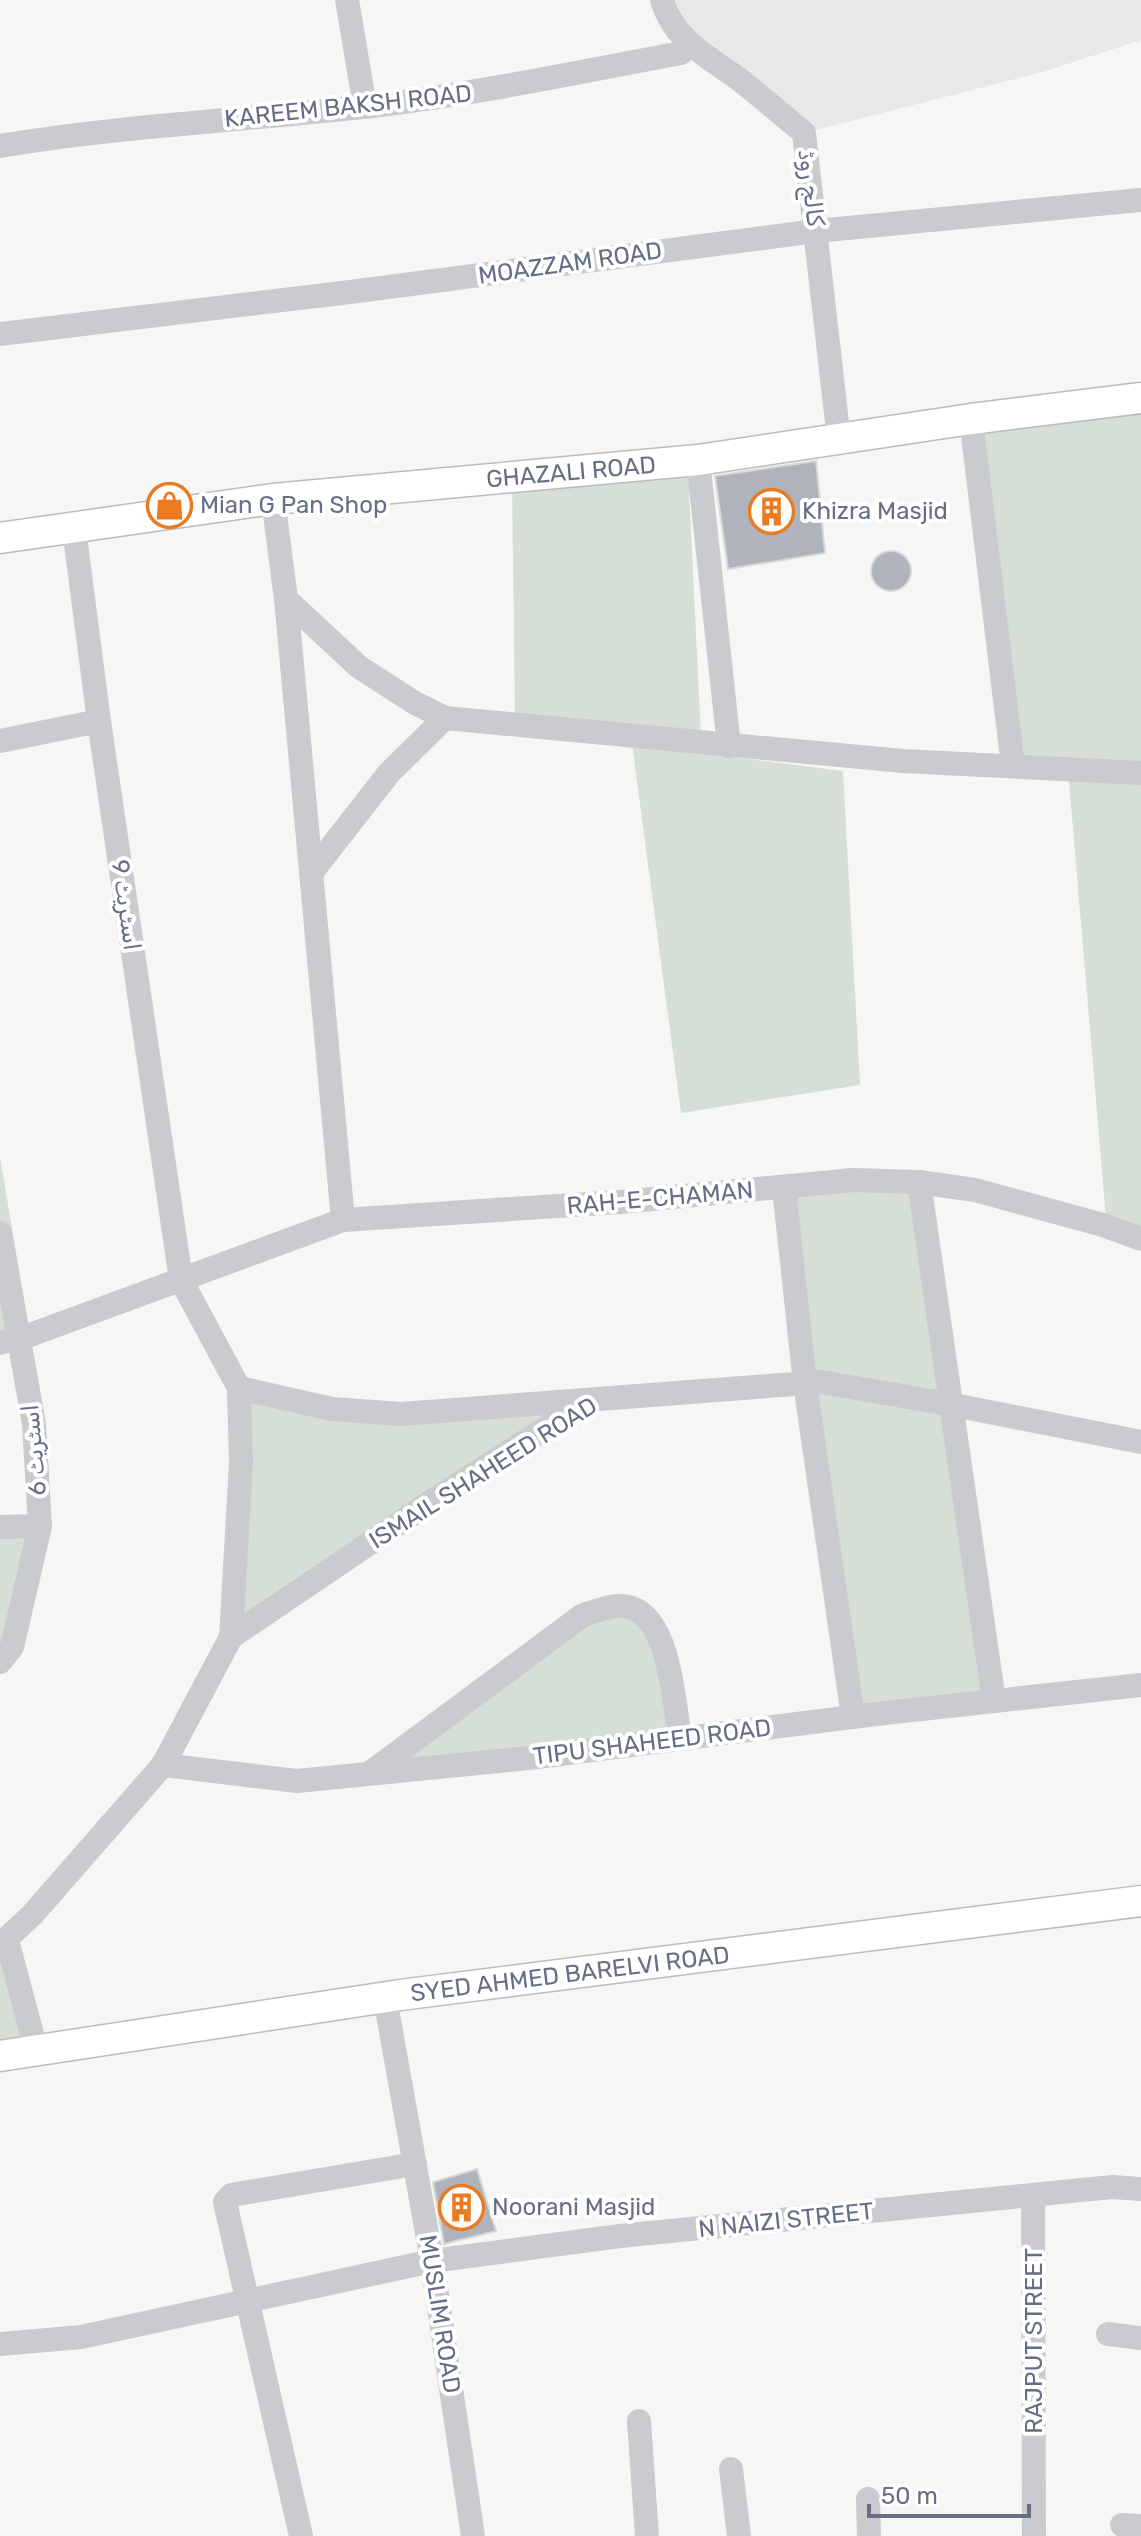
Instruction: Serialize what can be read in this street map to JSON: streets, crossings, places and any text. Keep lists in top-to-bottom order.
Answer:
{
  "streets": {
    "main road": ["GHAZALI ROAD", "SYED AHMED BARELVI ROAD"],
    "street": [
      "KAREEM BAKSH ROAD",
      "کالج روڈ",
      "MOAZZAM ROAD",
      "اسٹریٹ 9",
      "RAH-E-CHAMAN",
      "اسٹریٹ 6",
      "ISMAIL SHAHEED ROAD",
      "TIPU SHAHEED ROAD",
      "N NAIZI STREET",
      "MUSLIM ROAD",
      "RAJPUT STREET"
    ]
  },
  "crossings": [
    ["KAREEM BAKSH ROAD", "کالج روڈ"],
    ["کالج روڈ", "MOAZZAM ROAD"],
    ["کالج روڈ", "GHAZALI ROAD"],
    ["GHAZALI ROAD", "اسٹریٹ 9"],
    ["اسٹریٹ 9", "RAH-E-CHAMAN"],
    ["RAH-E-CHAMAN", "اسٹریٹ 6"],
    ["SYED AHMED BARELVI ROAD", "MUSLIM ROAD"],
    ["N NAIZI STREET", "MUSLIM ROAD"],
    ["N NAIZI STREET", "RAJPUT STREET"]
  ],
  "places": {
    "shop": ["Mian G Pan Shop"],
    "building": ["Khizra Masjid", "Noorani Masjid"]
  },
  "scale_bar": "50 m"
}
